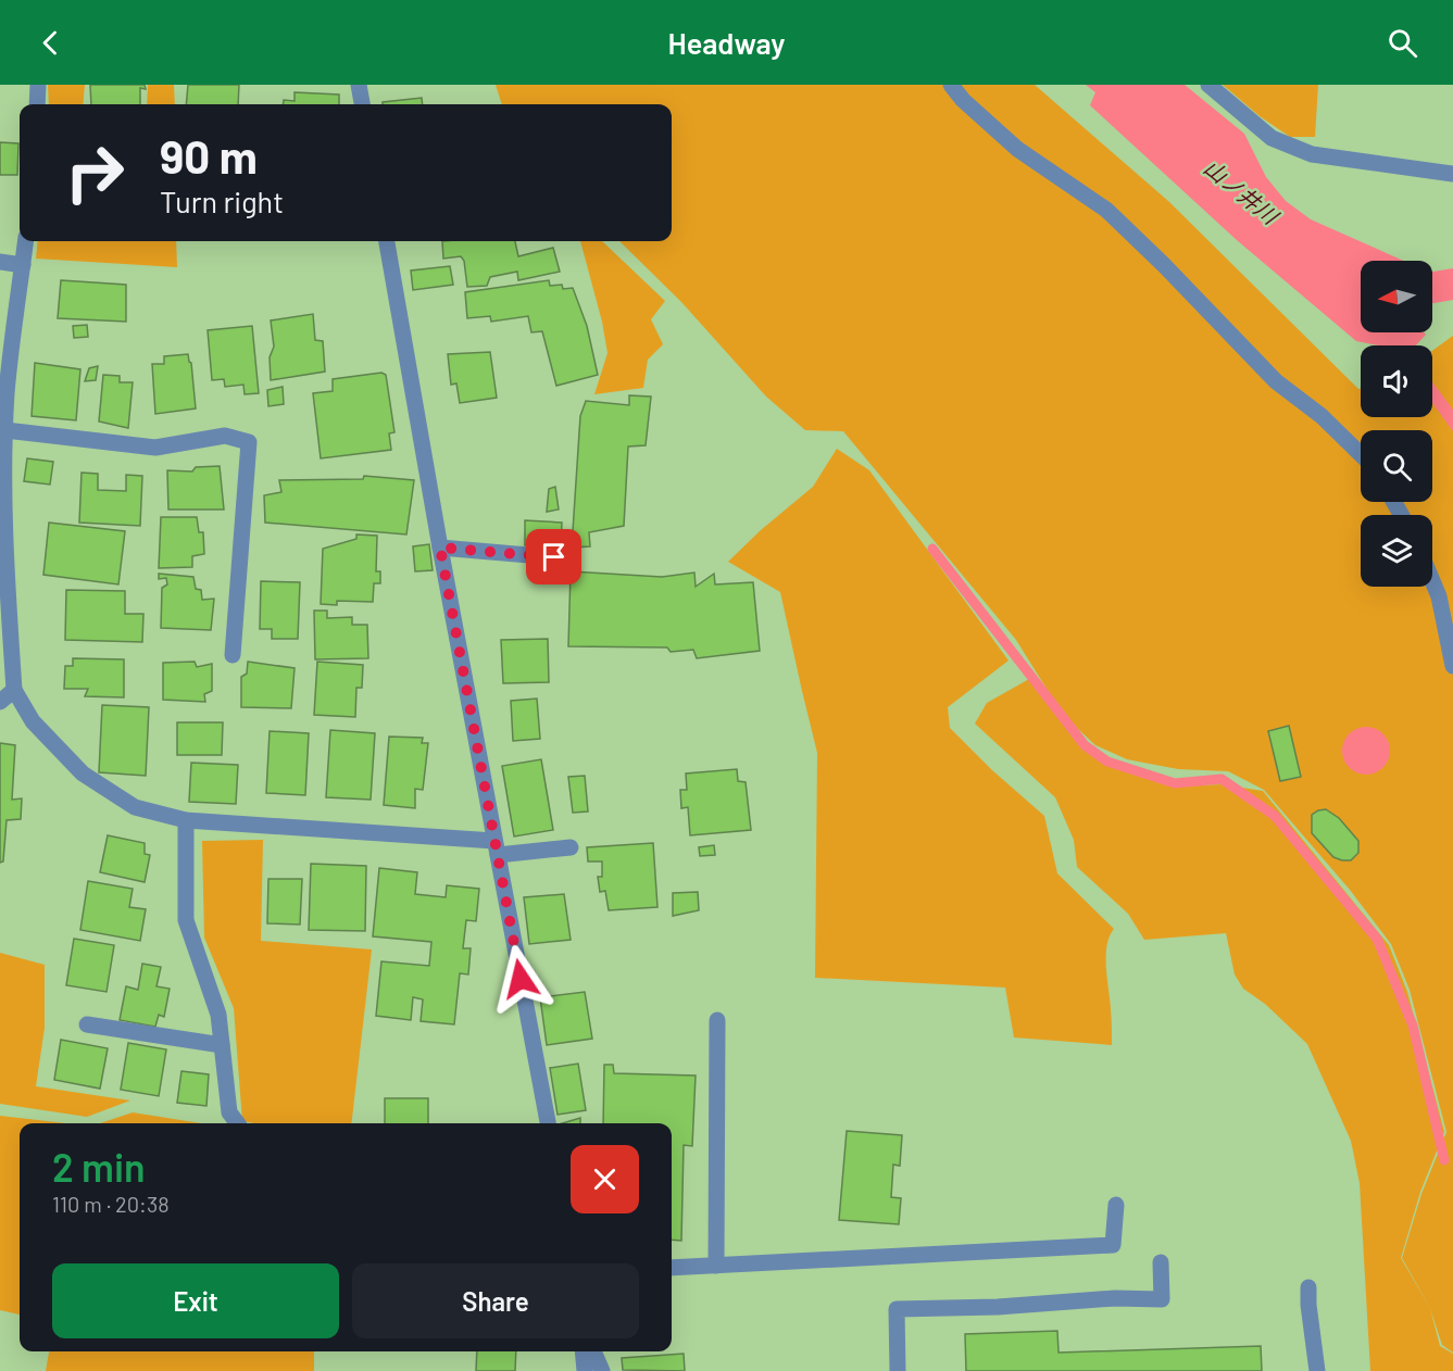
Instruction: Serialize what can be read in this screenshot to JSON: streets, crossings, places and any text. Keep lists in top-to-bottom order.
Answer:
{
  "water": ["山ノ井川"],
  "north": "left",
  "page": {
    "header": "Headway",
    "turn": ["90 m", "Turn right"],
    "heading": ["2 min", "110 m · 20:38"],
    "buttons": ["Exit", "Share"]
  }
}
